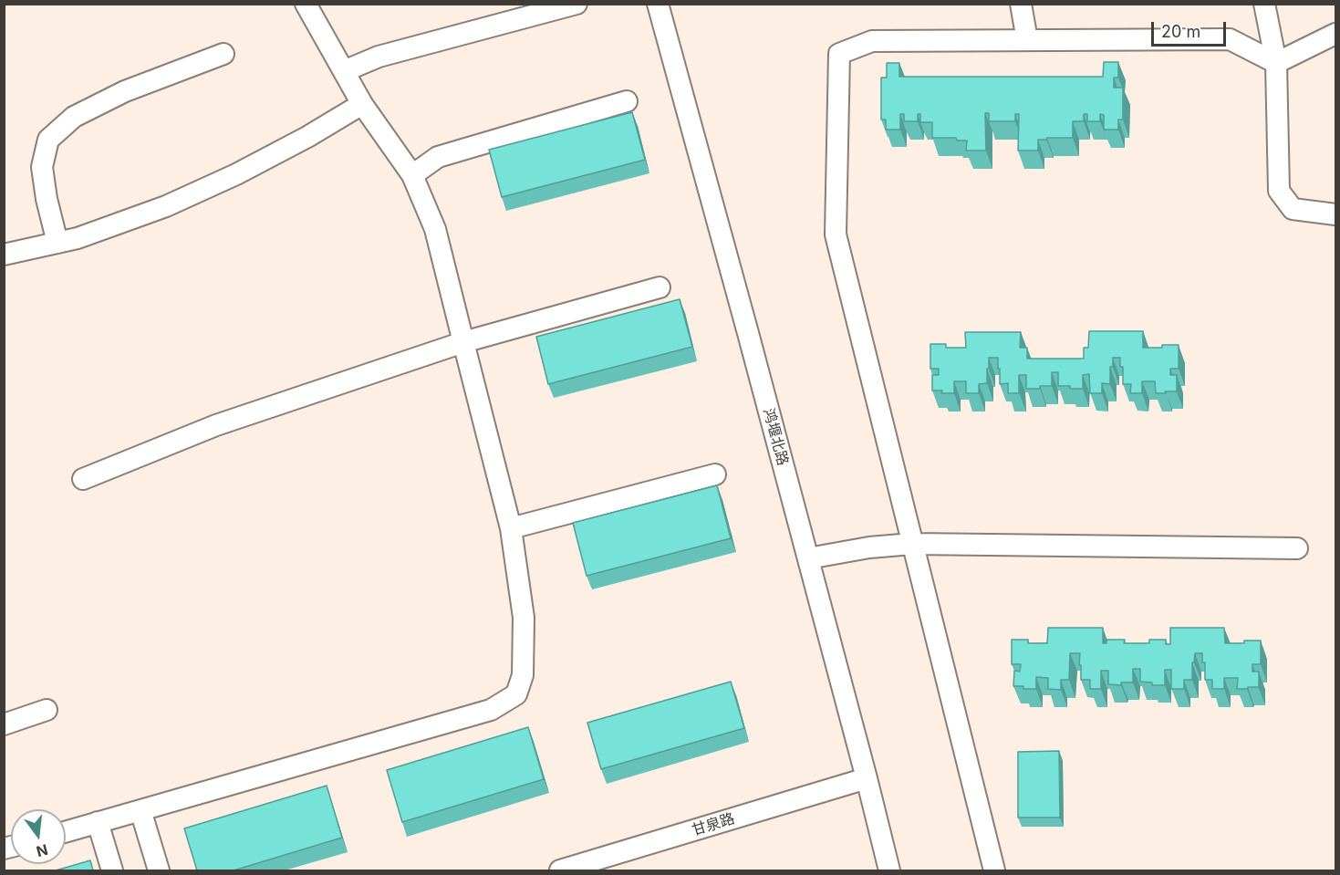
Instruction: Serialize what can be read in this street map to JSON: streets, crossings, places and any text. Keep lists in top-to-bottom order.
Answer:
{
  "streets": {
    "street": ["鸿堰北路", "甘泉路"]
  },
  "crossings": [
    ["鸿堰北路", "甘泉路"]
  ],
  "scale_bar": "20 m",
  "north": "bottom"
}
